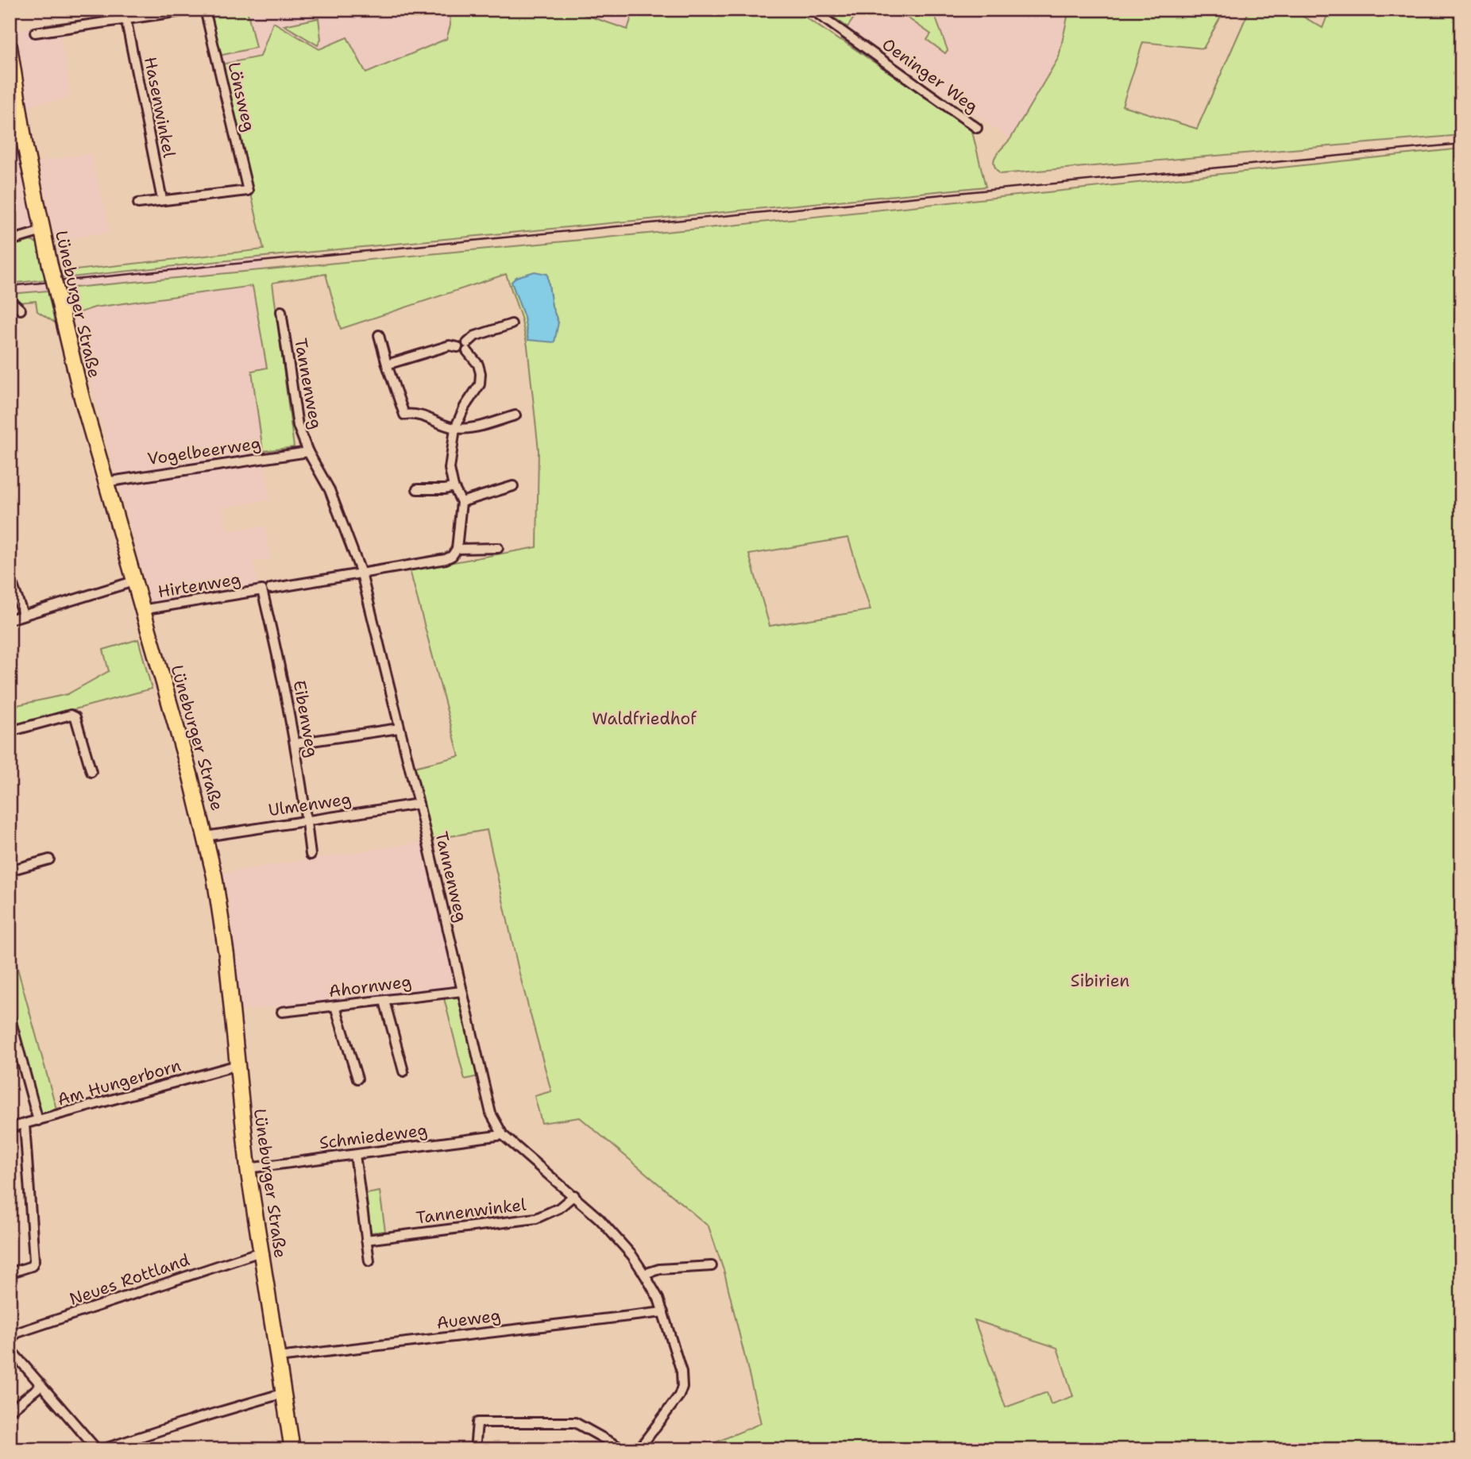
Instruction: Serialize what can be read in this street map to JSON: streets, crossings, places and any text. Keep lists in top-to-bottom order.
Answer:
{
  "streets": {
    "main road": ["Lüneburger Straße"],
    "street": [
      "Oeninger Weg",
      "Lönsweg",
      "Hasenwinkel",
      "Tannenweg",
      "Vogelbeerweg",
      "Hirtenweg",
      "Eibenweg",
      "Ulmenweg",
      "Ahornweg",
      "Am Hungerborn",
      "Schmiedeweg",
      "Tannenwinkel",
      "Neues Rottland",
      "Aueweg"
    ]
  },
  "crossings": [
    ["Lönsweg", "Hasenwinkel"],
    ["Lüneburger Straße", "Vogelbeerweg"],
    ["Lüneburger Straße", "Hirtenweg"],
    ["Lüneburger Straße", "Ulmenweg"],
    ["Lüneburger Straße", "Am Hungerborn"],
    ["Lüneburger Straße", "Schmiedeweg"],
    ["Lüneburger Straße", "Neues Rottland"],
    ["Lüneburger Straße", "Aueweg"],
    ["Tannenweg", "Vogelbeerweg"],
    ["Tannenweg", "Hirtenweg"],
    ["Tannenweg", "Ulmenweg"],
    ["Tannenweg", "Ahornweg"],
    ["Tannenweg", "Schmiedeweg"],
    ["Tannenweg", "Tannenwinkel"],
    ["Tannenweg", "Aueweg"],
    ["Hirtenweg", "Eibenweg"],
    ["Eibenweg", "Ulmenweg"]
  ],
  "parks": ["Waldfriedhof", "Sibirien"]
}
